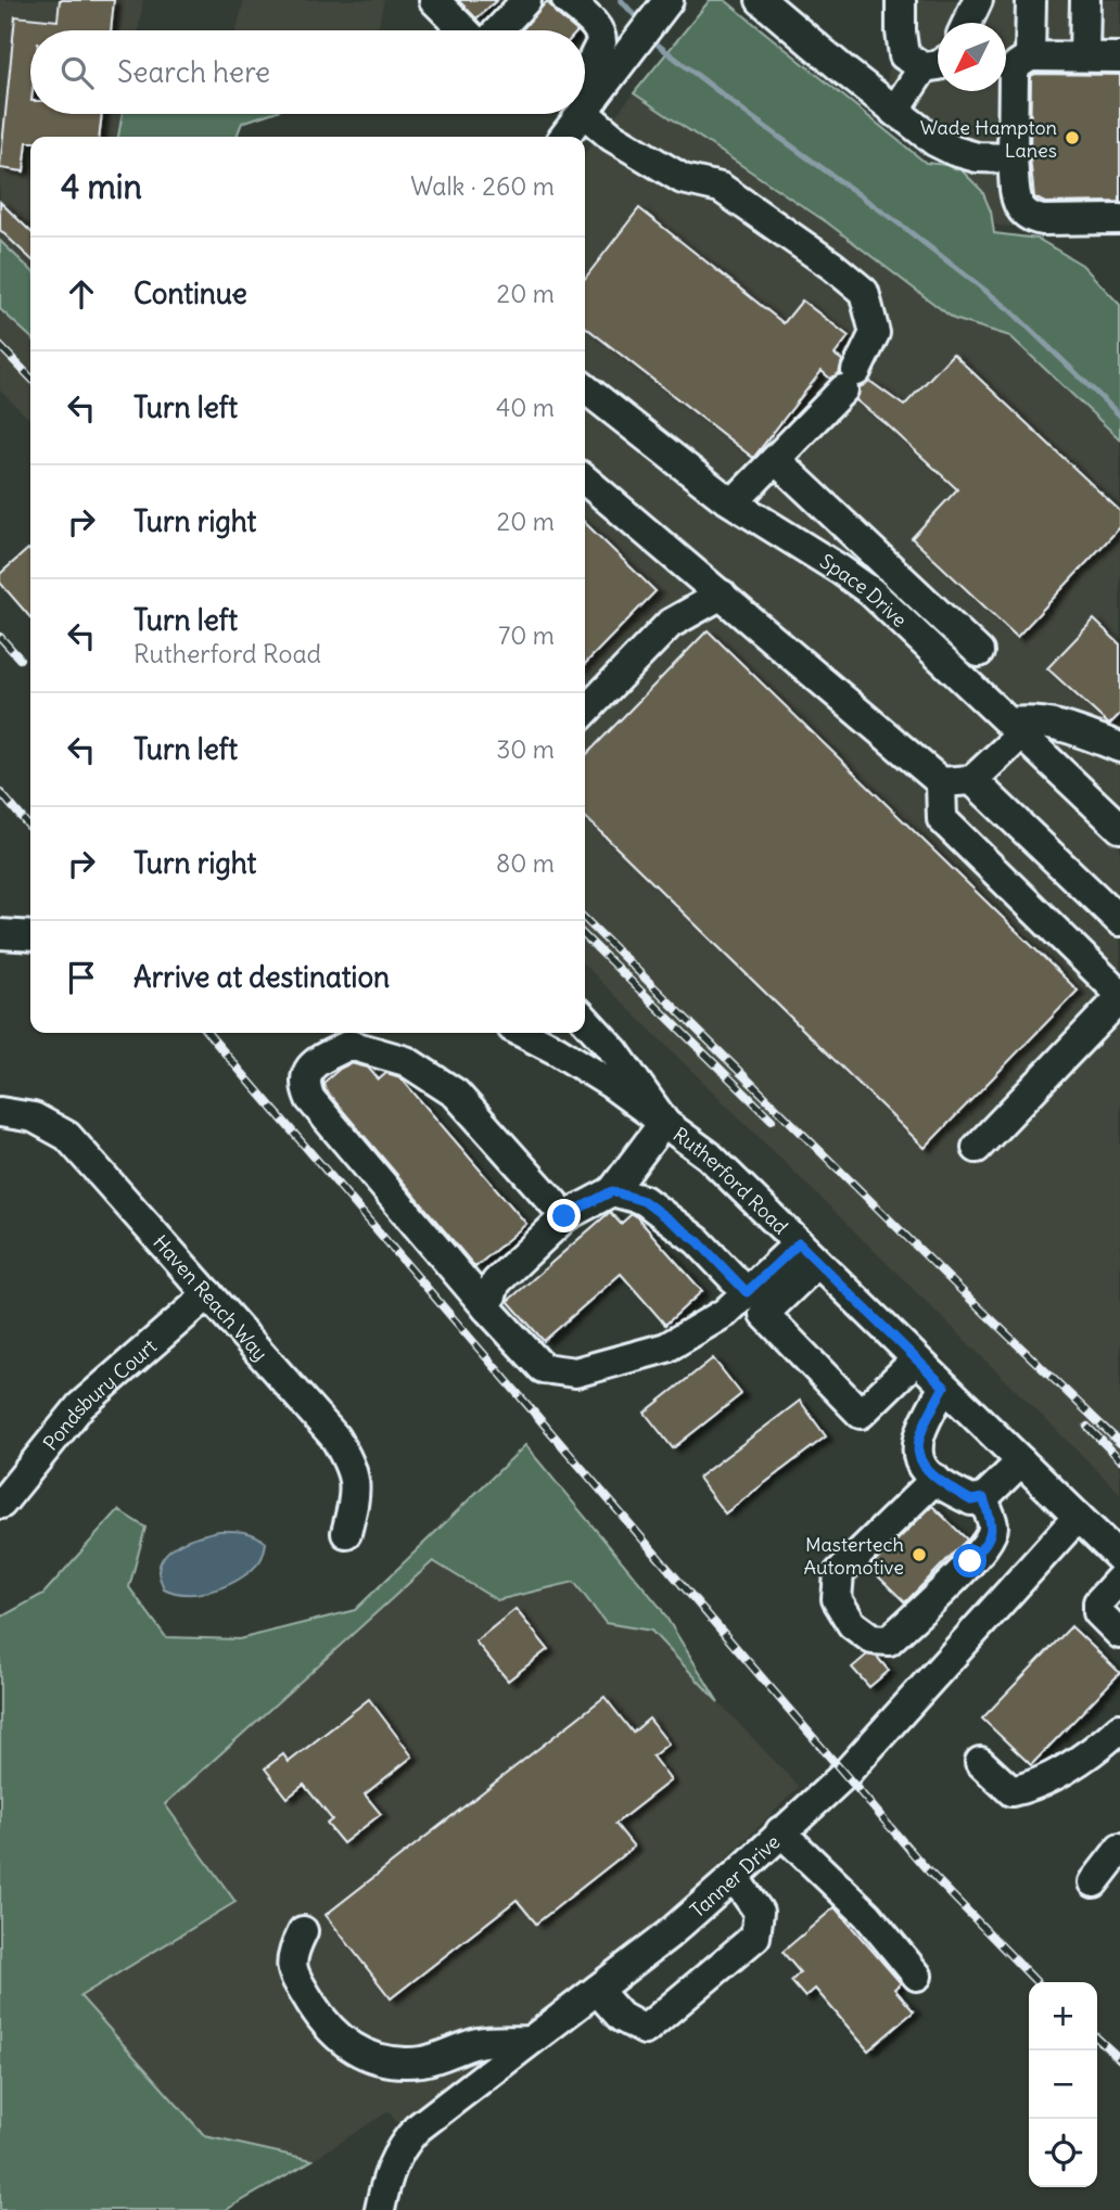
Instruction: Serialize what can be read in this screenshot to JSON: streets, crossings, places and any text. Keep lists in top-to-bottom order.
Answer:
{
  "streets": {
    "street": [
      "Space Drive",
      "Rutherford Road",
      "Haven Reach Way",
      "Pondsbury Court",
      "Tanner Drive"
    ]
  },
  "crossings": [
    ["Rutherford Road", "Tanner Drive"],
    ["Haven Reach Way", "Pondsbury Court"]
  ],
  "places": ["Wade Hampton Lanes", "Mastertech Automotive"],
  "north": "bottom left",
  "page": {
    "search": "Search here",
    "heading": ["4 min", "Walk · 260 m"],
    "list": [
      ["Continue", "20 m"],
      ["Turn left", "40 m"],
      ["Turn right", "20 m"],
      ["Turn left", "Rutherford Road", "70 m"],
      ["Turn left", "30 m"],
      ["Turn right", "80 m"],
      "Arrive at destination"
    ],
    "map_buttons": ["+", "−"]
  }
}
